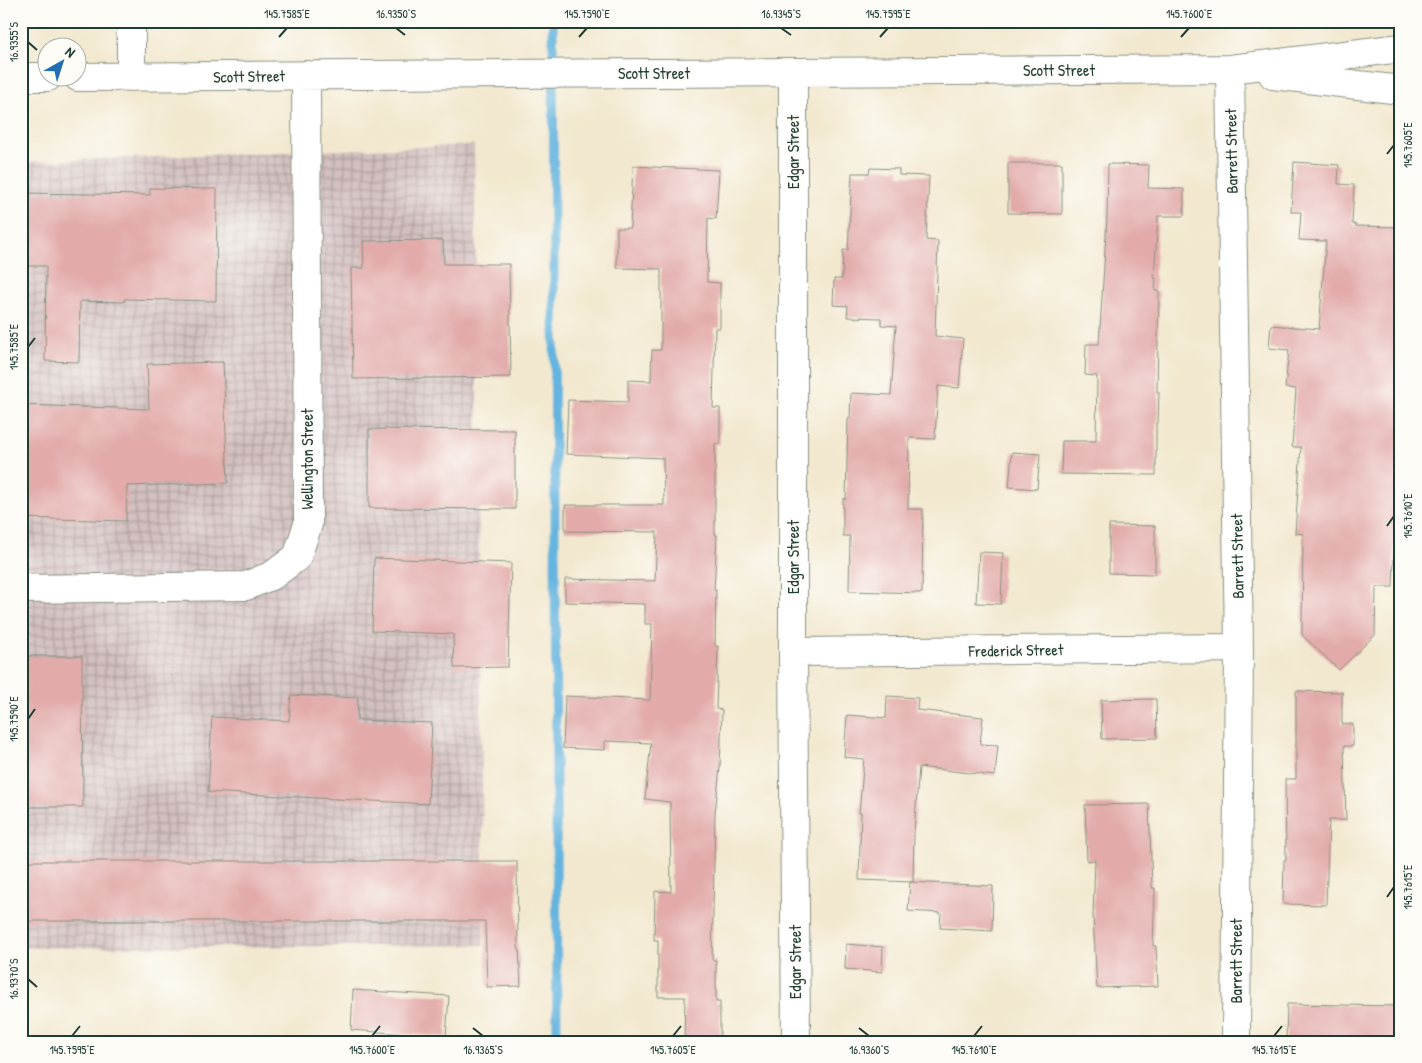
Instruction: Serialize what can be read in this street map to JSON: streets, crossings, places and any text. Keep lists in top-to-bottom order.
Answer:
{
  "streets": {
    "street": [
      "Scott Street",
      "Barrett Street",
      "Edgar Street",
      "Wellington Street",
      "Frederick Street"
    ]
  },
  "crossings": [
    ["Scott Street", "Barrett Street"],
    ["Scott Street", "Edgar Street"],
    ["Scott Street", "Wellington Street"],
    ["Barrett Street", "Frederick Street"],
    ["Edgar Street", "Frederick Street"]
  ],
  "north": "top right",
  "coordinates": [
    "145.7585°E",
    "16.9350°S",
    "145.7590°E",
    "16.9345°S",
    "145.7595°E",
    "145.7600°E",
    "16.9355°S",
    "145.7605°E",
    "145.7610°E",
    "145.7615°E",
    "16.9370°S",
    "16.9365°S",
    "16.9360°S"
  ]
}
